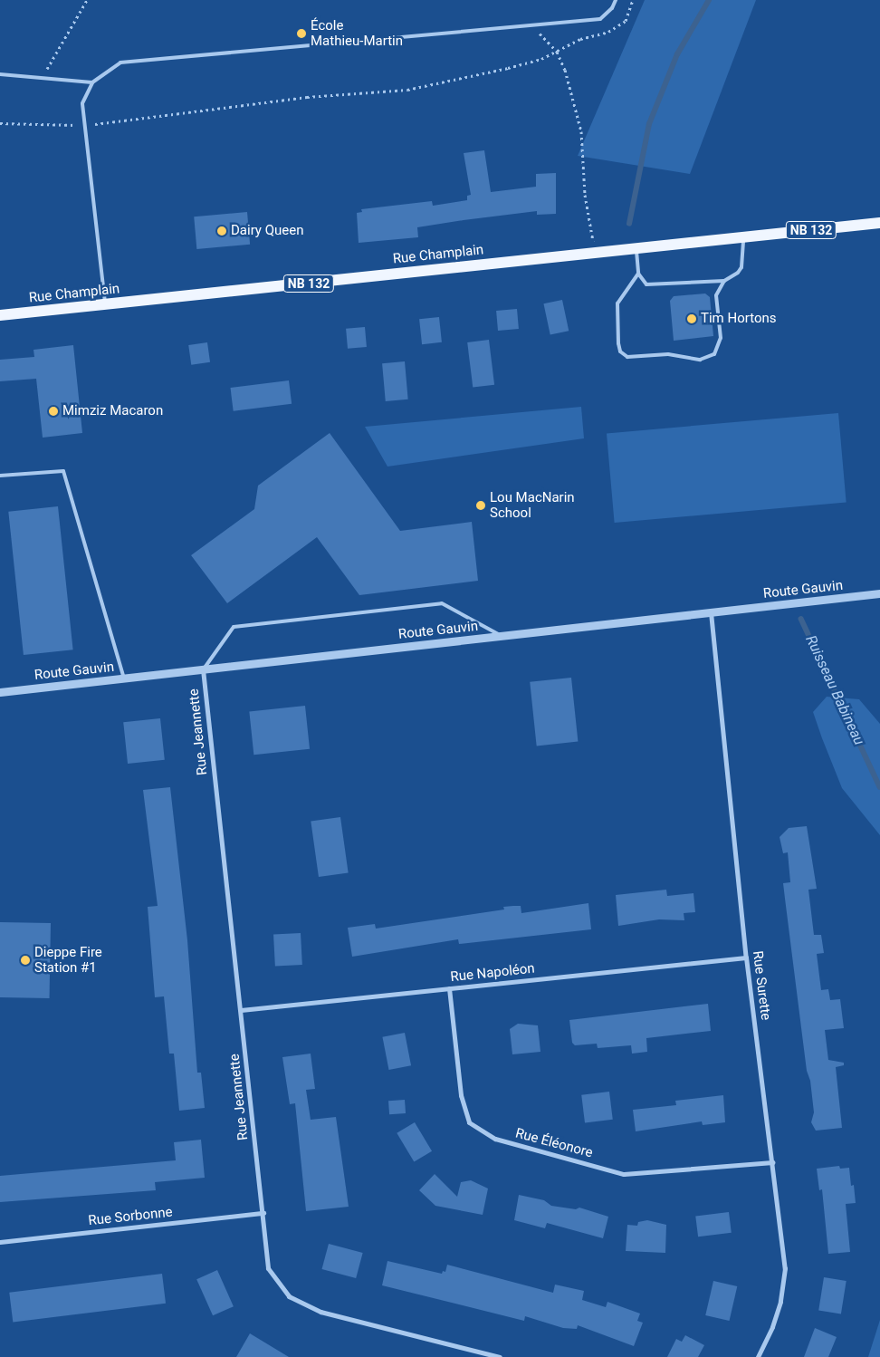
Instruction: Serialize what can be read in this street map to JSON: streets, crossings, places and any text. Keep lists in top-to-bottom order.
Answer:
{
  "streets": {
    "main road": ["NB 132", "Rue Champlain"],
    "street": [
      "Route Gauvin",
      "Rue Jeannette",
      "Rue Napoléon",
      "Rue Surette",
      "Rue Éléonore",
      "Rue Sorbonne"
    ]
  },
  "crossings": [
    ["Route Gauvin", "Rue Jeannette"],
    ["Route Gauvin", "Rue Surette"],
    ["Rue Jeannette", "Rue Napoléon"],
    ["Rue Jeannette", "Rue Sorbonne"],
    ["Rue Napoléon", "Rue Surette"],
    ["Rue Napoléon", "Rue Éléonore"],
    ["Rue Surette", "Rue Éléonore"]
  ],
  "water": ["Ruisseau Babineau"],
  "places": [
    "École Mathieu-Martin",
    "Dairy Queen",
    "Tim Hortons",
    "Mimziz Macaron",
    "Lou MacNarin School",
    "Dieppe Fire Station #1"
  ]
}
